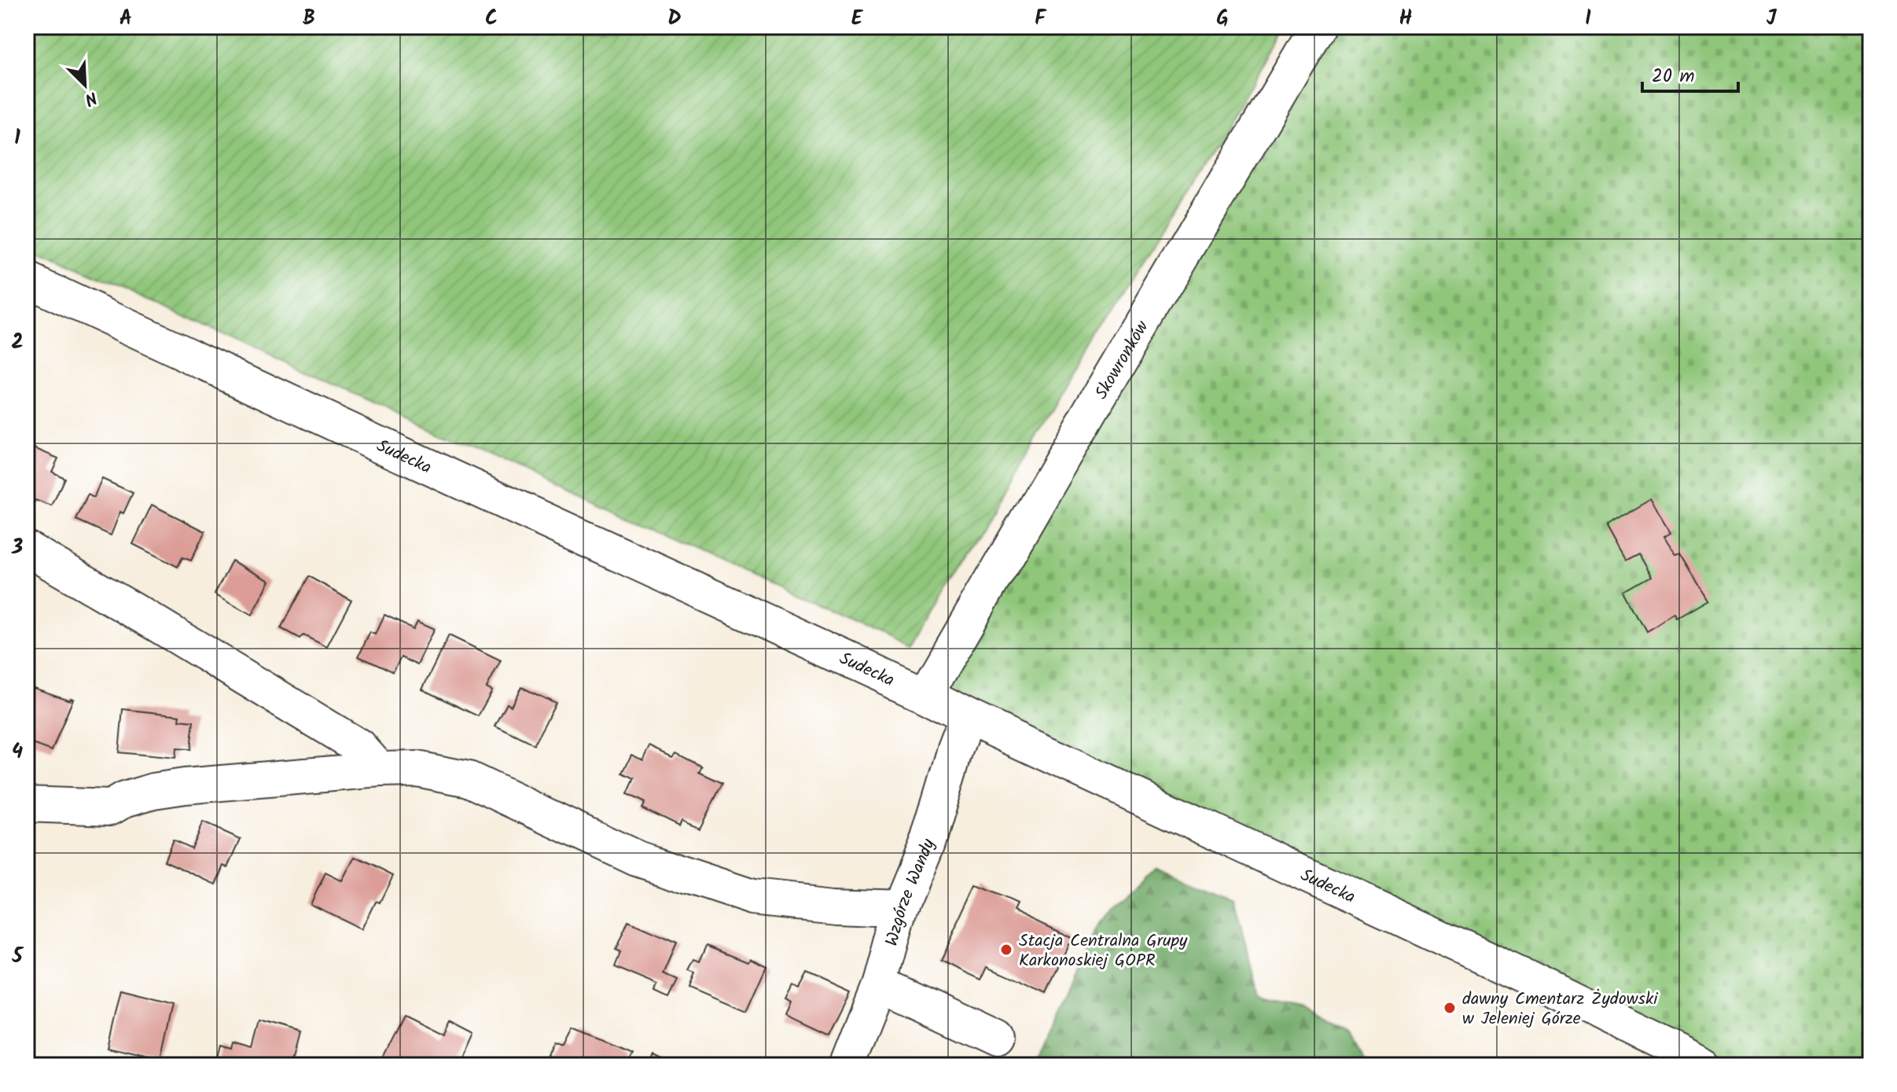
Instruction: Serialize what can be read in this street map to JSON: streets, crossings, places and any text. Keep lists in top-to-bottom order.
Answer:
{
  "streets": {
    "street": ["Skowronków", "Sudecka", "Wzgórze Wandy"]
  },
  "crossings": [
    ["Skowronków", "Sudecka"],
    ["Sudecka", "Wzgórze Wandy"]
  ],
  "places": ["Stacja Centralna Grupy Karkonoskiej GOPR", "dawny Cmentarz Żydowski w Jeleniej Górze"],
  "scale_bar": "20 m",
  "north": "bottom right",
  "grid": {
    "columns": [
      "A",
      "B",
      "C",
      "D",
      "E",
      "F",
      "G",
      "H",
      "I",
      "J"
    ],
    "rows": [
      "1",
      "2",
      "3",
      "4",
      "5"
    ]
  }
}
